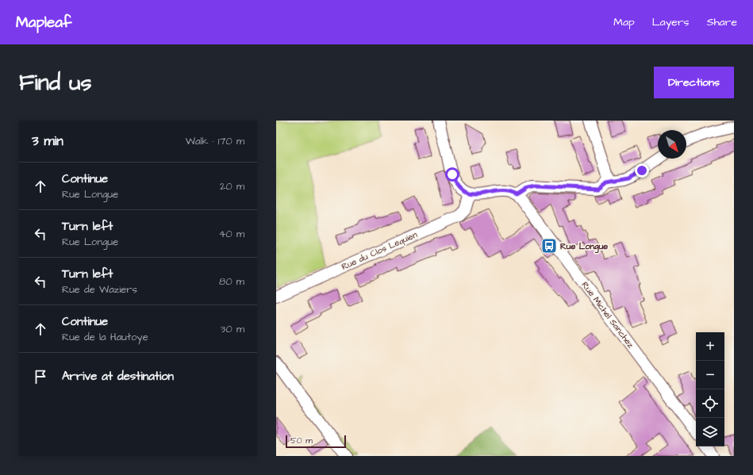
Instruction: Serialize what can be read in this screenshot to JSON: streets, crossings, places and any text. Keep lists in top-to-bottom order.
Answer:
{
  "streets": {
    "street": ["Rue du Clos Lequien", "Rue Michel Sanchez"]
  },
  "places": {
    "bus stop": ["Rue Longue"]
  },
  "scale_bar": "50 m",
  "north": "bottom right",
  "page": {
    "header": "Mapleaf",
    "nav": ["Map", "Layers", "Share"],
    "buttons": "Directions",
    "title": "Find us",
    "heading": ["3 min", "Walk · 170 m"],
    "list": [
      ["Continue", "Rue Longue", "20 m"],
      ["Turn left", "Rue Longue", "40 m"],
      ["Turn left", "Rue de Waziers", "80 m"],
      ["Continue", "Rue de la Hautoye", "30 m"],
      "Arrive at destination"
    ],
    "map_buttons": ["+", "−"],
    "scale": "50 m"
  }
}
